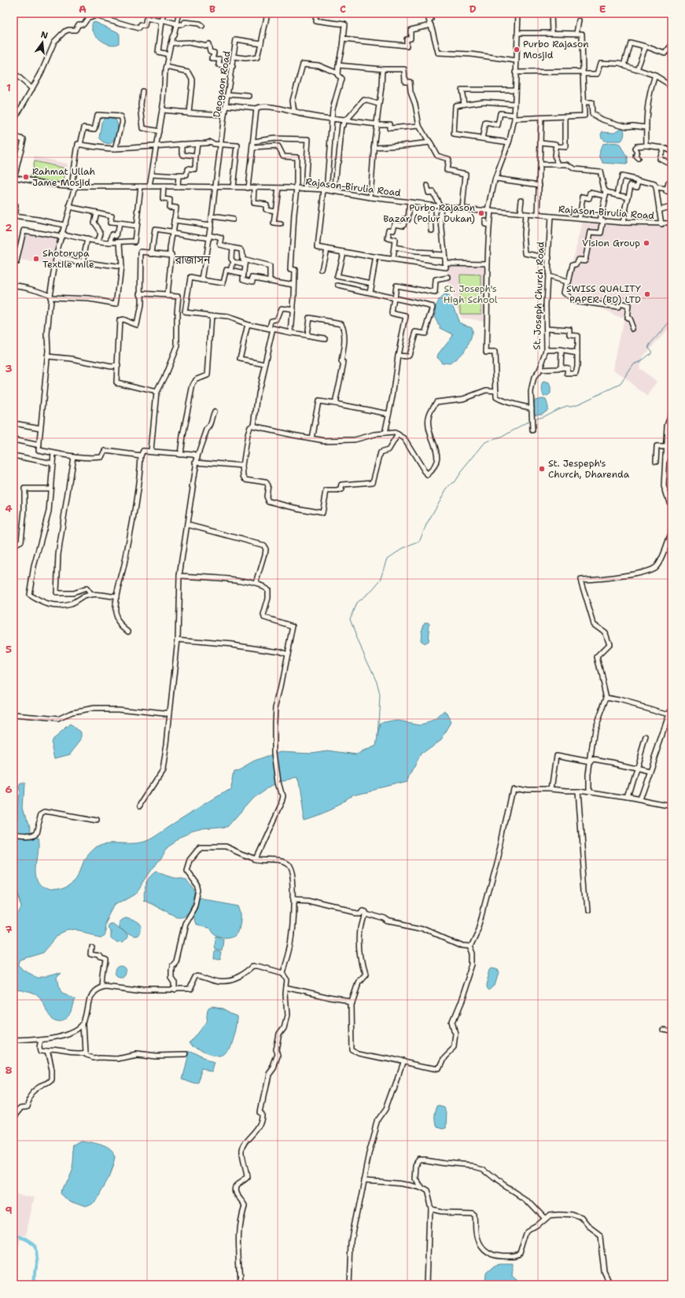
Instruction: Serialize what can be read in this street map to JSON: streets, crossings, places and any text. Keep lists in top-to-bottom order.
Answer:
{
  "streets": {
    "street": ["Deogaon Road", "Rajason-Birulia Road", "St. Joseph Church Road"]
  },
  "crossings": [
    ["Deogaon Road", "Rajason-Birulia Road"],
    ["Rajason-Birulia Road", "St. Joseph Church Road"]
  ],
  "districts": ["রাজাসন"],
  "parks": ["St. Joseph's High School"],
  "places": [
    "Purbo Rajason Mosjid",
    "Rahmat Ullah Jame Mosjid",
    "Purbo Rajason Bazar (Polur Dukan)",
    "Vision Group",
    "Shotorupa Textile mile",
    "SWISS QUALITY PAPER (BD) LTD",
    "St. Jespeph's Church, Dharenda"
  ],
  "north": "top",
  "grid": {
    "columns": [
      "A",
      "B",
      "C",
      "D",
      "E"
    ],
    "rows": [
      "1",
      "2",
      "3",
      "4",
      "5",
      "6",
      "7",
      "8",
      "9"
    ]
  }
}
